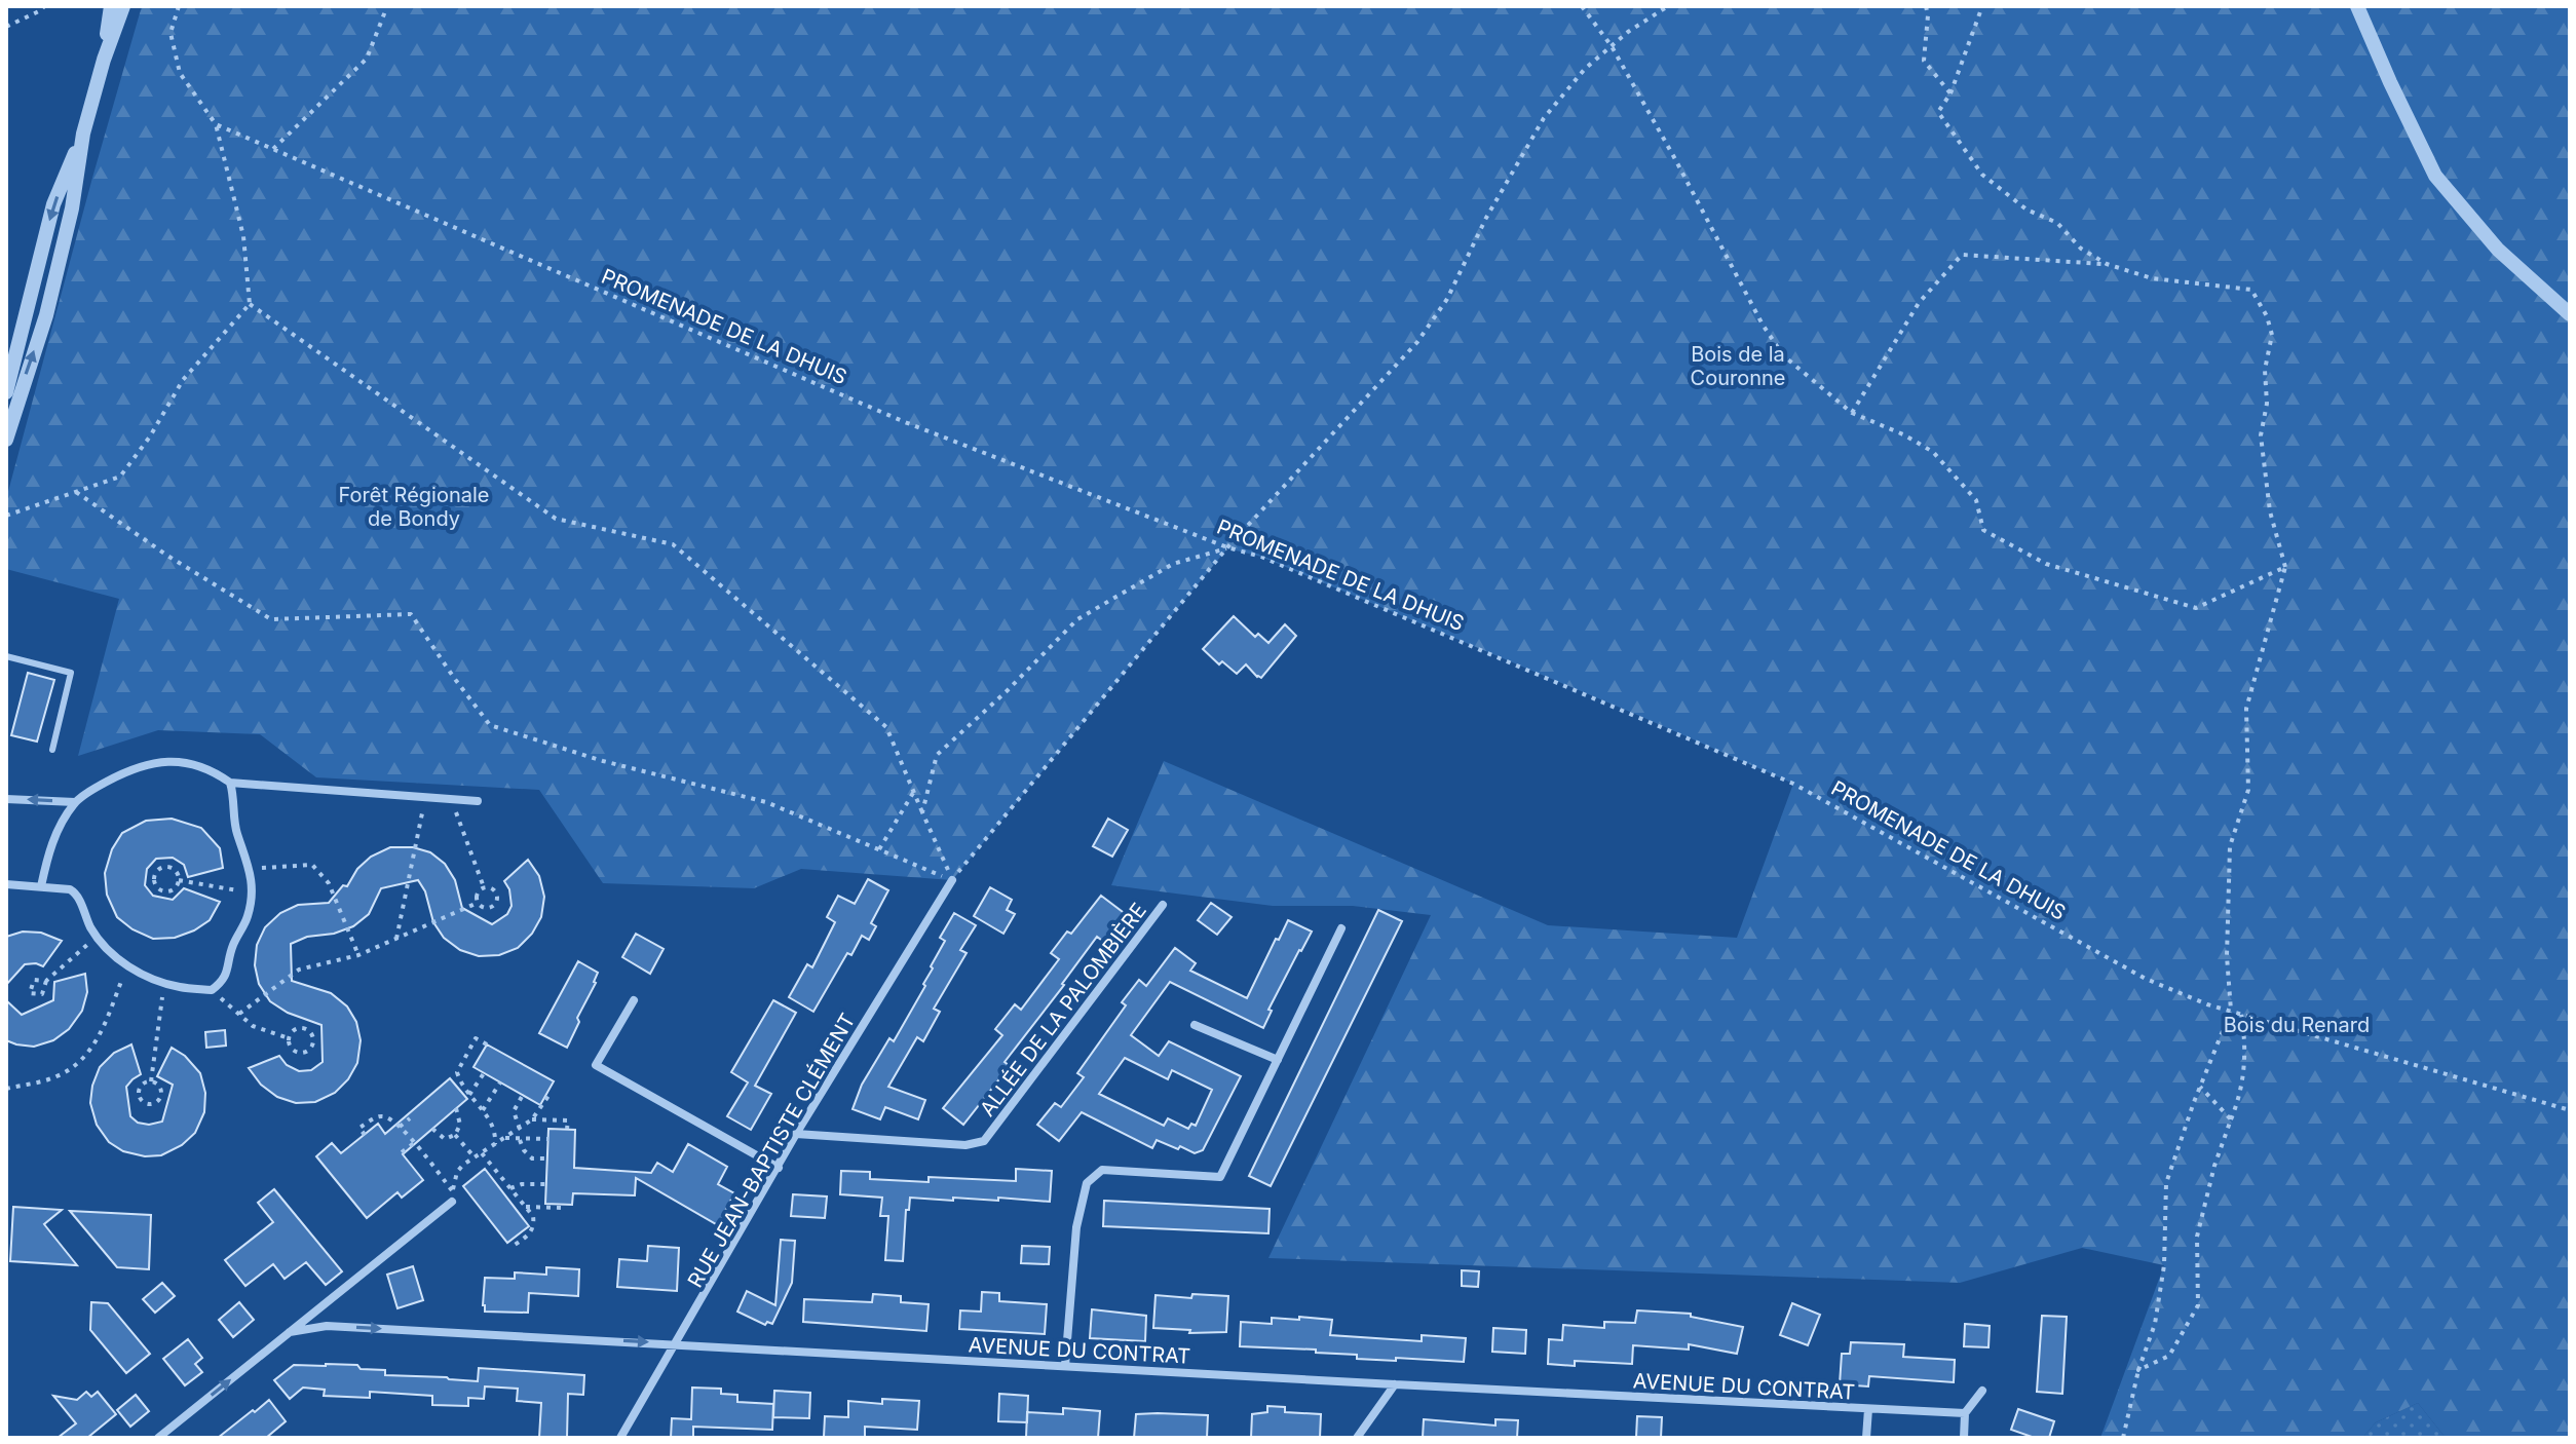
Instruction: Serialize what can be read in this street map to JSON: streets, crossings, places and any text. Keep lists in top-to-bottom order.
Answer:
{
  "streets": {
    "street": ["ALLÉE DE LA PALOMBIÈRE", "RUE JEAN-BAPTISTE CLÉMENT", "AVENUE DU CONTRAT"],
    "path": ["PROMENADE DE LA DHUIS"]
  },
  "crossings": [
    ["ALLÉE DE LA PALOMBIÈRE", "RUE JEAN-BAPTISTE CLÉMENT"],
    ["RUE JEAN-BAPTISTE CLÉMENT", "AVENUE DU CONTRAT"]
  ],
  "parks": ["Bois de la Couronne", "Forêt Régionale de Bondy", "Bois du Renard"]
}
